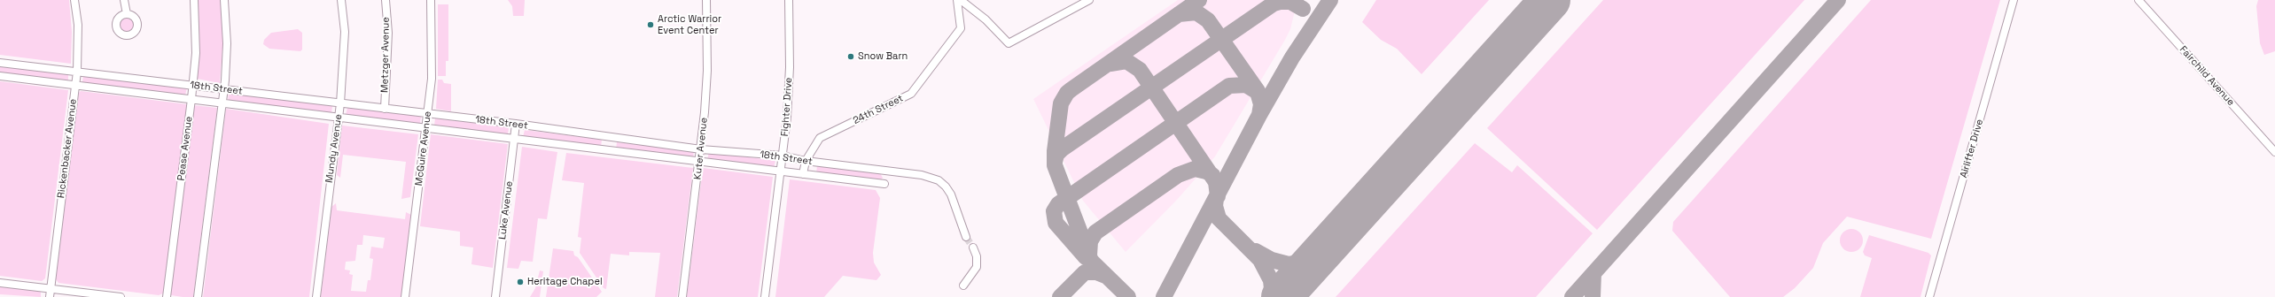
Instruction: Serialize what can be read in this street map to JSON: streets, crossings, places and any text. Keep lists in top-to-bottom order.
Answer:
{
  "streets": {
    "street": [
      "Metzger Avenue",
      "Fairchild Avenue",
      "18th Street",
      "Fighter Drive",
      "24th Street",
      "Rickenbacker Avenue",
      "Pease Avenue",
      "Mundy Avenue",
      "McGuire Avenue",
      "Kuter Avenue",
      "Airlifter Drive",
      "Luke Avenue"
    ]
  },
  "crossings": [
    ["Metzger Avenue", "18th Street"],
    ["18th Street", "Fighter Drive"],
    ["18th Street", "24th Street"],
    ["18th Street", "Rickenbacker Avenue"],
    ["18th Street", "Pease Avenue"],
    ["18th Street", "Mundy Avenue"],
    ["18th Street", "McGuire Avenue"],
    ["18th Street", "Kuter Avenue"],
    ["18th Street", "Luke Avenue"]
  ],
  "places": ["Arctic Warrior Event Center", "Snow Barn", "Heritage Chapel"]
}
